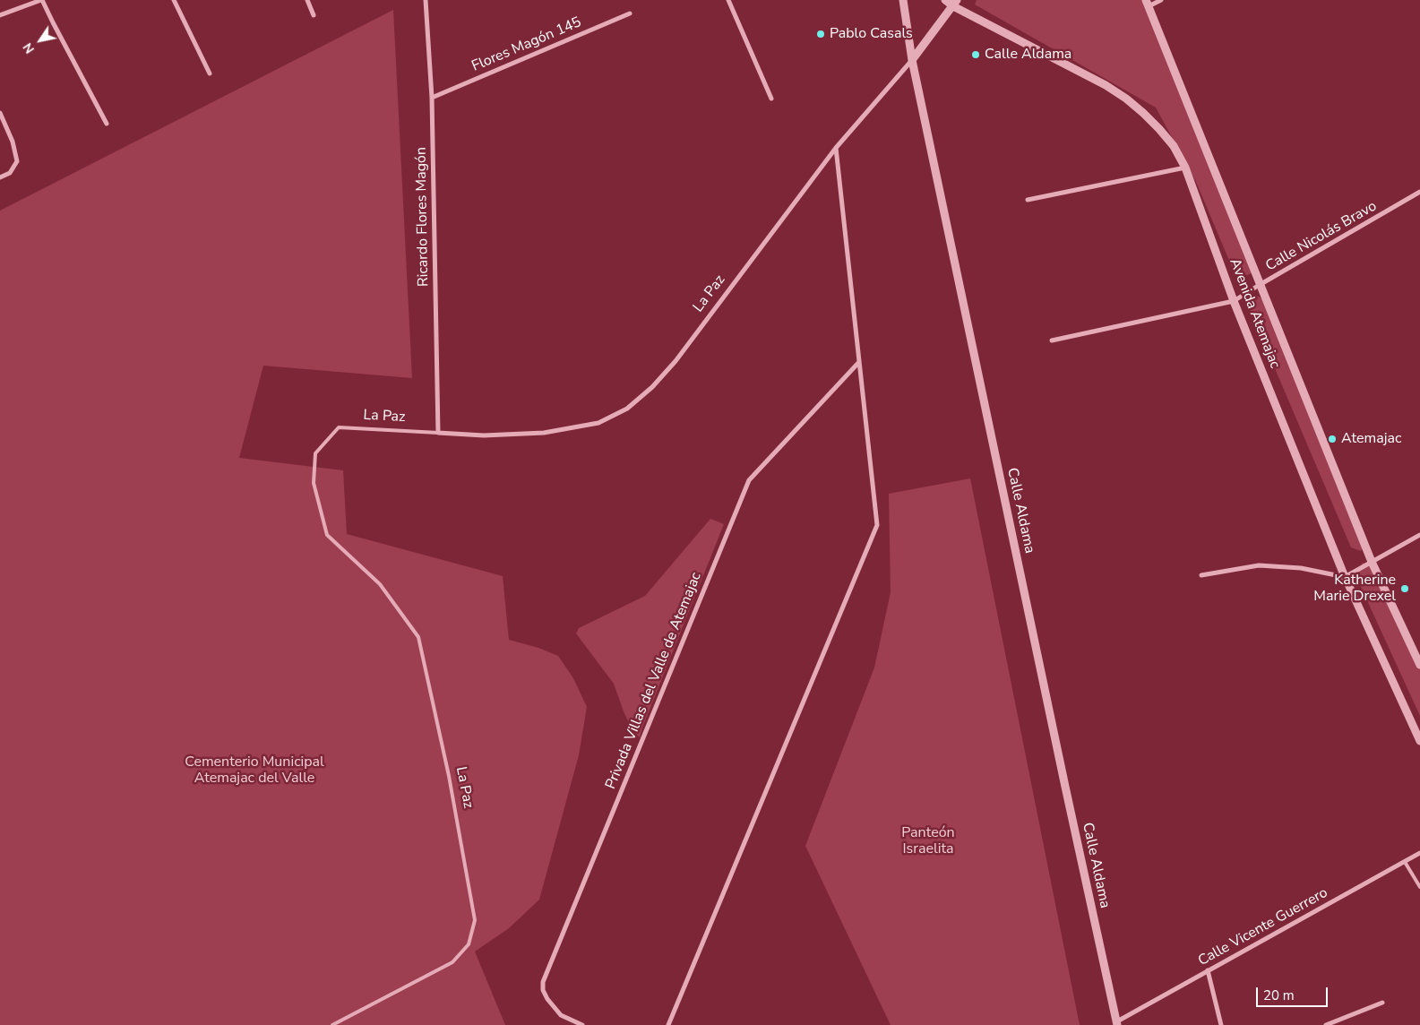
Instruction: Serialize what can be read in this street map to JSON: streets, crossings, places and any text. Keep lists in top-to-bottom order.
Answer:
{
  "streets": {
    "street": [
      "Flores Magón 145",
      "Ricardo Flores Magón",
      "Calle Nicolás Bravo",
      "La Paz",
      "Avenida Atemajac",
      "Calle Aldama",
      "Privada Villas del Valle de Atemajac",
      "Calle Vicente Guerrero"
    ]
  },
  "crossings": [
    ["Flores Magón 145", "Ricardo Flores Magón"],
    ["Ricardo Flores Magón", "La Paz"],
    ["Calle Nicolás Bravo", "Avenida Atemajac"],
    ["La Paz", "Avenida Atemajac"],
    ["La Paz", "Calle Aldama"],
    ["Calle Aldama", "Calle Vicente Guerrero"]
  ],
  "parks": ["Cementerio Municipal Atemajac del Valle", "Panteón Israelita"],
  "places": [
    "Pablo Casals",
    "Calle Aldama",
    "Atemajac",
    "Katherine Marie Drexel"
  ],
  "scale_bar": "20 m",
  "north": "bottom left"
}
